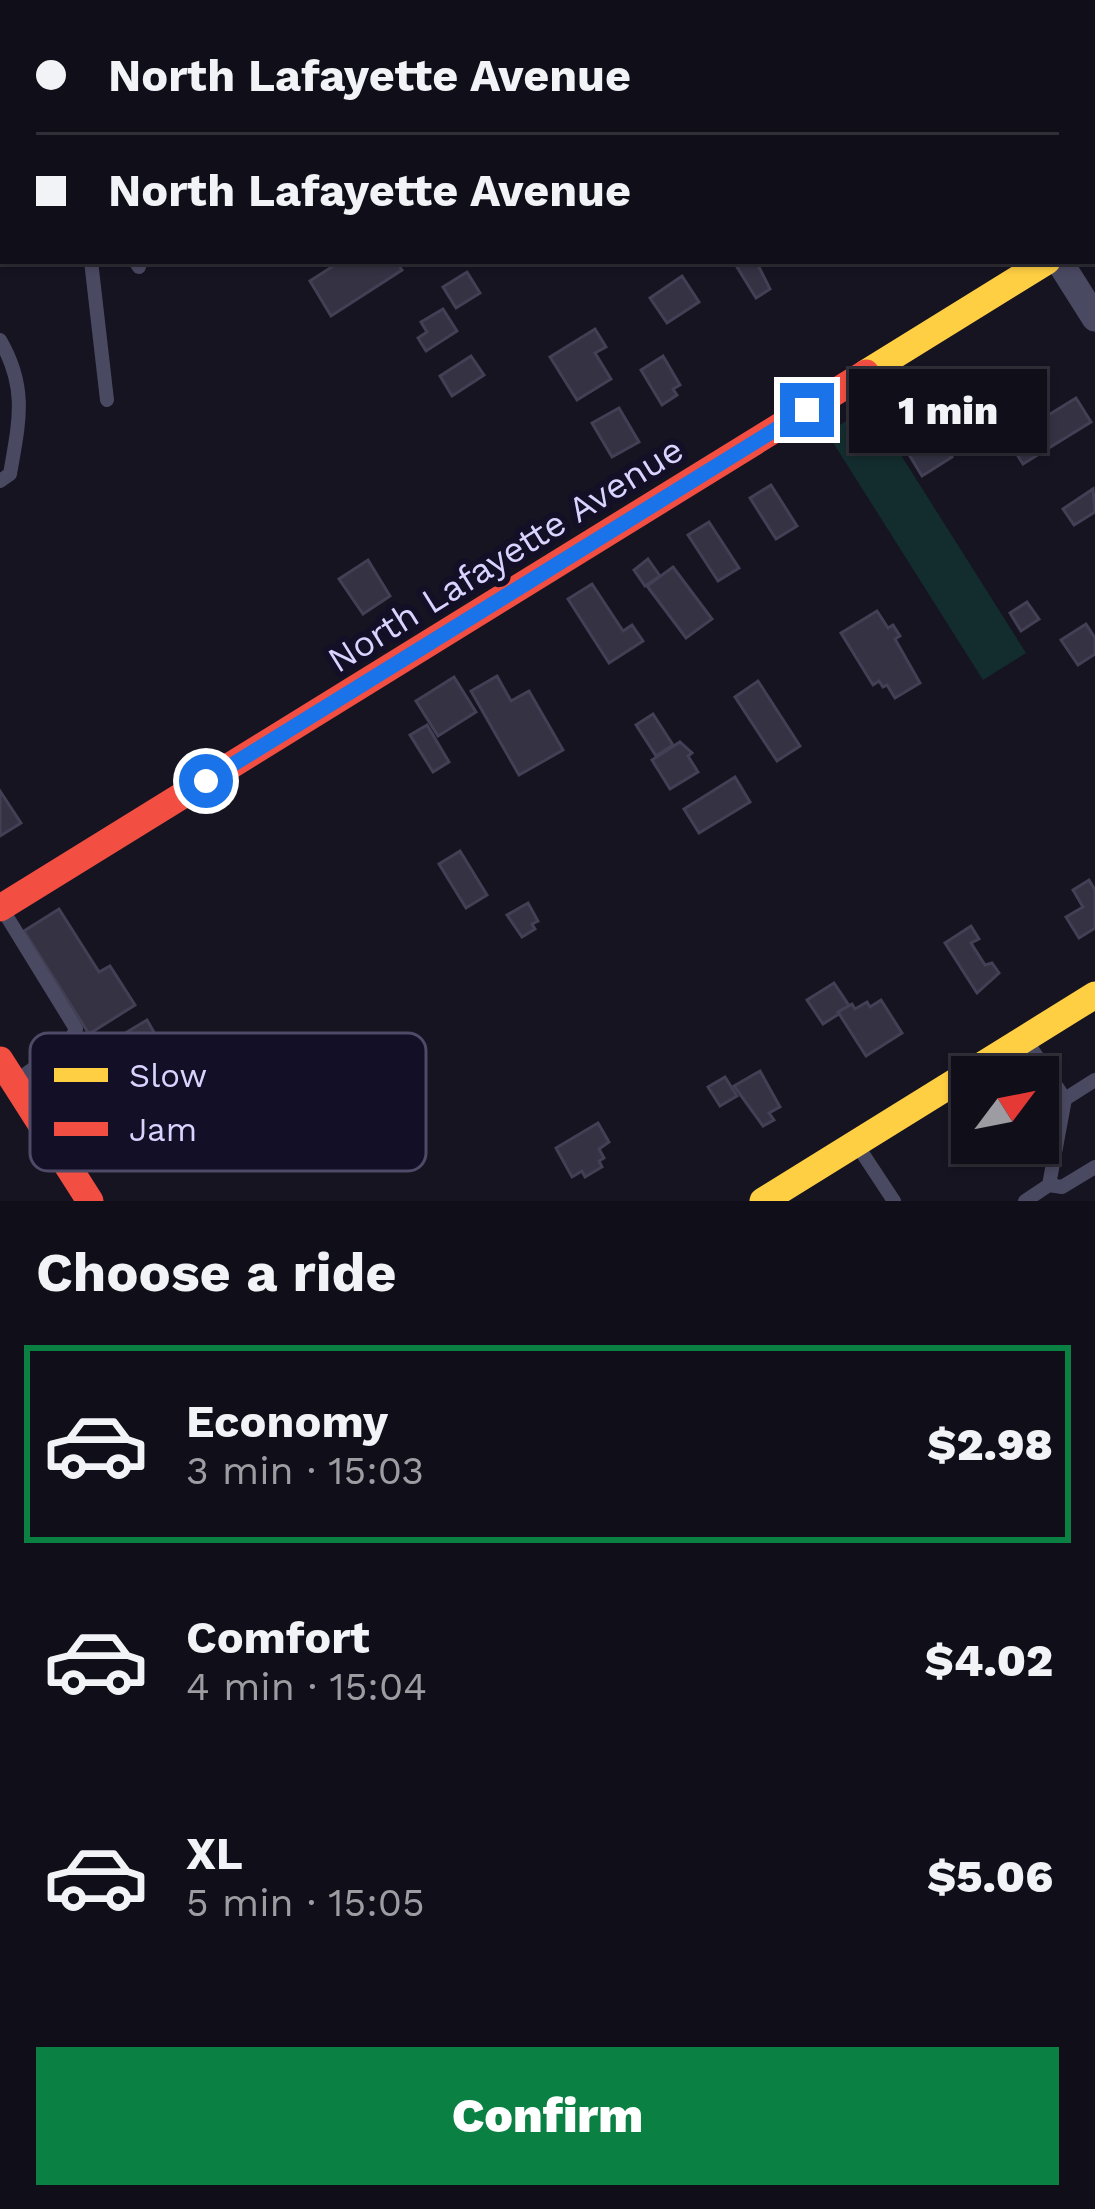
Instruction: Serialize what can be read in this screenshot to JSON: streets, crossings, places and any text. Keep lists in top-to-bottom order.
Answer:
{
  "streets": {
    "street": ["North Lafayette Avenue"]
  },
  "legend": ["Slow", "Jam"],
  "north": "top right",
  "page": {
    "banner": ["North Lafayette Avenue", "North Lafayette Avenue"],
    "bubble": "1 min",
    "heading": "Choose a ride",
    "list": [
      {
        "name": "Economy",
        "note": "3 min · 15:03",
        "value": "$2.98"
      },
      {
        "name": "Comfort",
        "note": "4 min · 15:04",
        "value": "$4.02"
      },
      {
        "name": "XL",
        "note": "5 min · 15:05",
        "value": "$5.06"
      }
    ],
    "buttons": "Confirm"
  }
}
